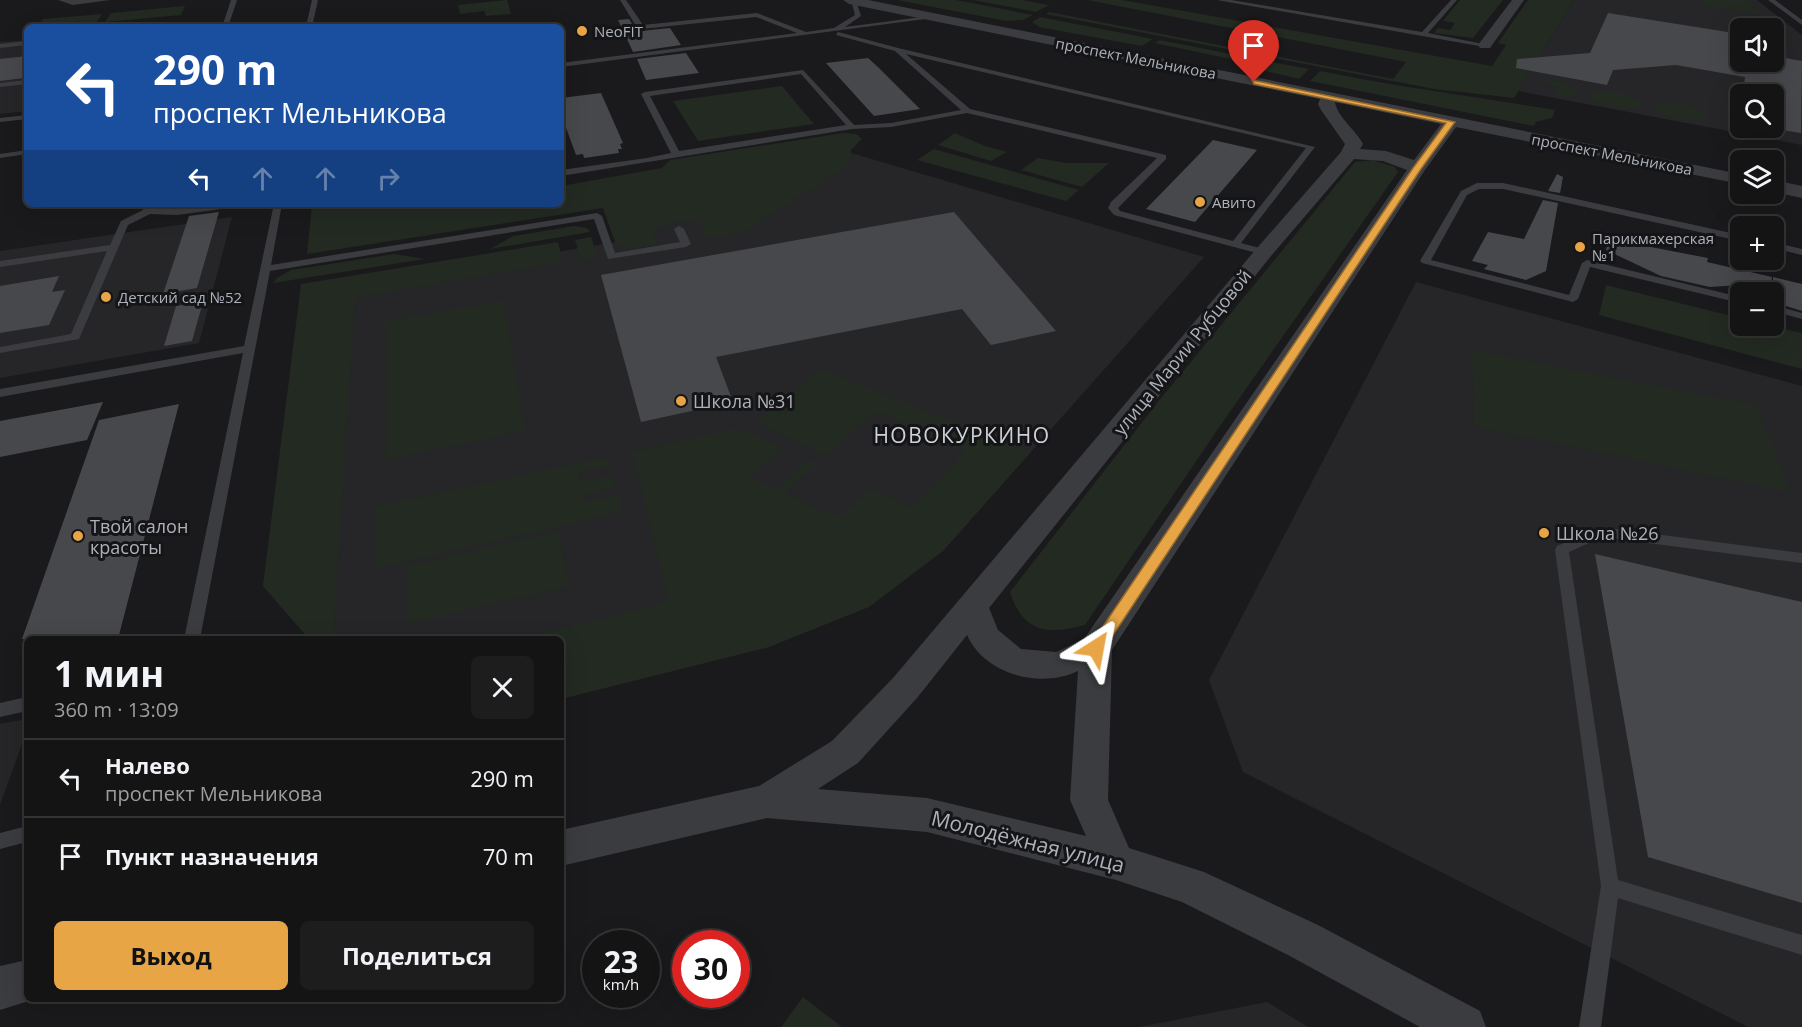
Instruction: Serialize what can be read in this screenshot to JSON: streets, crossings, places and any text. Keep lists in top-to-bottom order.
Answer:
{
  "streets": {
    "street": ["проспект Мельникова", "улица Марии Рубцовой", "Молодёжная улица"]
  },
  "crossings": [
    ["улица Марии Рубцовой", "Молодёжная улица"]
  ],
  "districts": ["НОВОКУРКИНО"],
  "places": [
    "NeoFIT",
    "Авито",
    "Парикмахерская №1",
    "Детский сад №52",
    "Школа №31",
    "Школа №26",
    "Твой салон красоты"
  ],
  "page": {
    "map_buttons": ["+", "−"],
    "turn": ["290 m", "проспект Мельникова"],
    "heading": ["1 мин", "360 m · 13:09"],
    "list": [
      {
        "name": "Налево",
        "note": "проспект Мельникова",
        "value": "290 m"
      },
      {
        "name": "Пункт назначения",
        "value": "70 m"
      }
    ],
    "buttons": ["Выход", "Поделиться"],
    "speed": "23 km/h",
    "limit": "30"
  }
}
